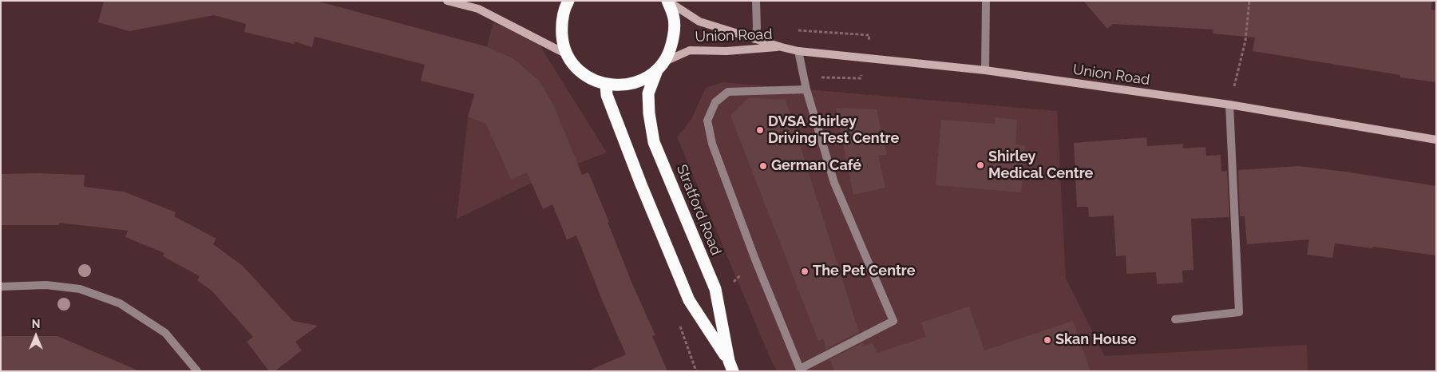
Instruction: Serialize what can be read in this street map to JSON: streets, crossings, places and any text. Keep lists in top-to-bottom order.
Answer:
{
  "streets": {
    "highway": ["Stratford Road"],
    "street": ["Union Road"]
  },
  "crossings": [
    ["Union Road", "Stratford Road"]
  ],
  "places": [
    "DVSA Shirley Driving Test Centre",
    "Shirley Medical Centre",
    "German Café",
    "The Pet Centre",
    "Skan House"
  ],
  "north": "top"
}
